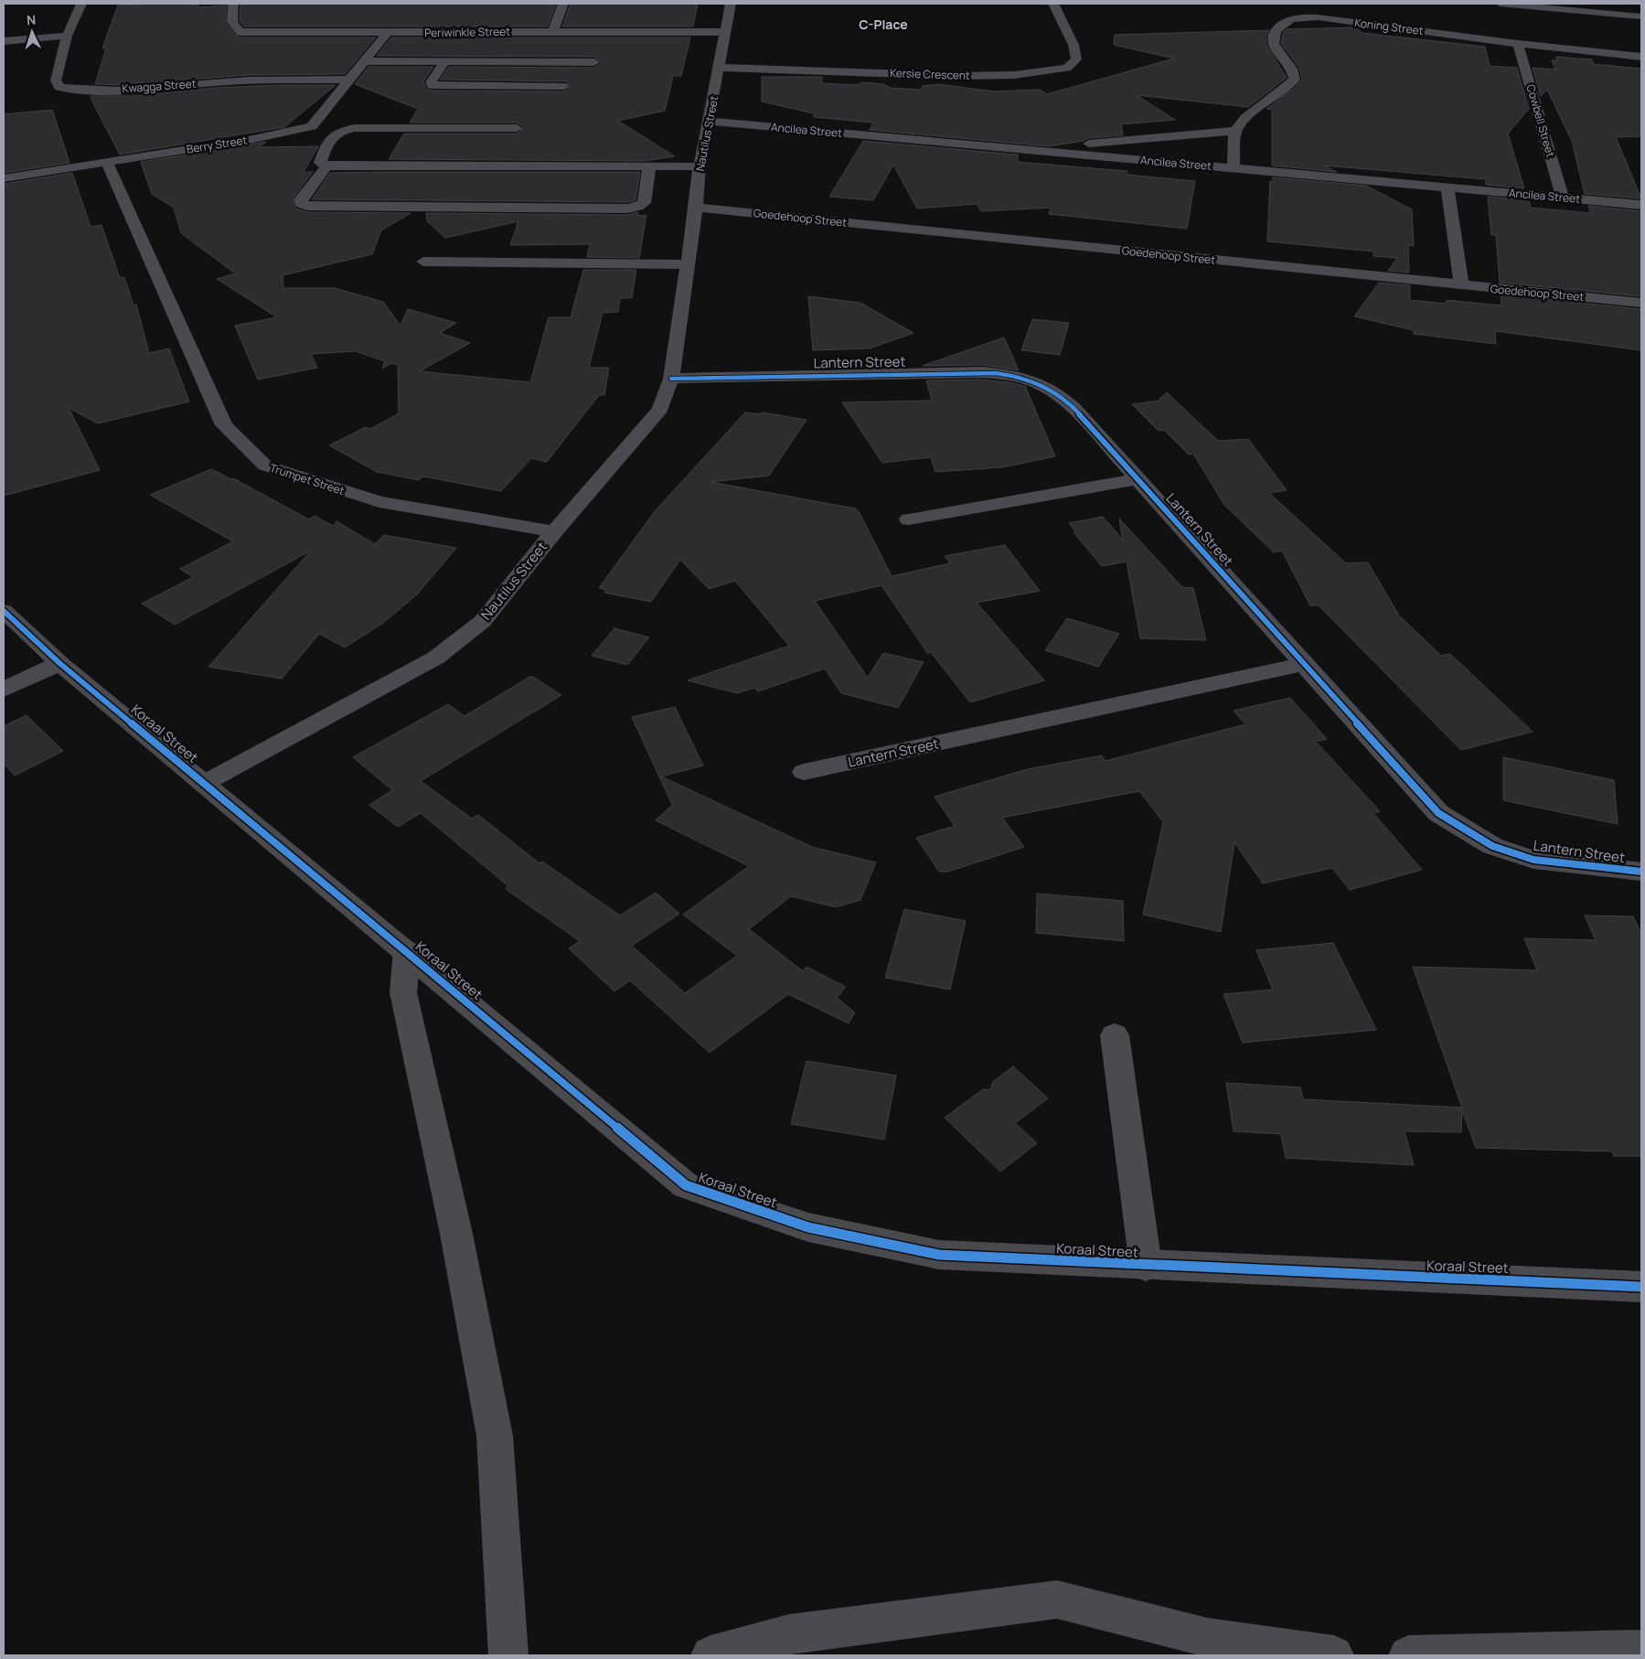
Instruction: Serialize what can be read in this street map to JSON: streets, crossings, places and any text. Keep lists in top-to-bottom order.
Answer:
{
  "streets": {
    "street": [
      "Koning Street",
      "Periwinkle Street",
      "Kersie Crescent",
      "Kwagga Street",
      "Cowbell Street",
      "Ancilea Street",
      "Nautilus Street",
      "Berry Street",
      "Goedehoop Street",
      "Lantern Street",
      "Trumpet Street",
      "Koraal Street"
    ]
  },
  "crossings": [
    ["Koning Street", "Cowbell Street"],
    ["Periwinkle Street", "Nautilus Street"],
    ["Periwinkle Street", "Berry Street"],
    ["Kersie Crescent", "Nautilus Street"],
    ["Kwagga Street", "Berry Street"],
    ["Cowbell Street", "Ancilea Street"],
    ["Ancilea Street", "Nautilus Street"],
    ["Nautilus Street", "Goedehoop Street"],
    ["Nautilus Street", "Lantern Street"],
    ["Nautilus Street", "Trumpet Street"],
    ["Nautilus Street", "Koraal Street"],
    ["Berry Street", "Trumpet Street"]
  ],
  "districts": ["C-Place"],
  "north": "top"
}
